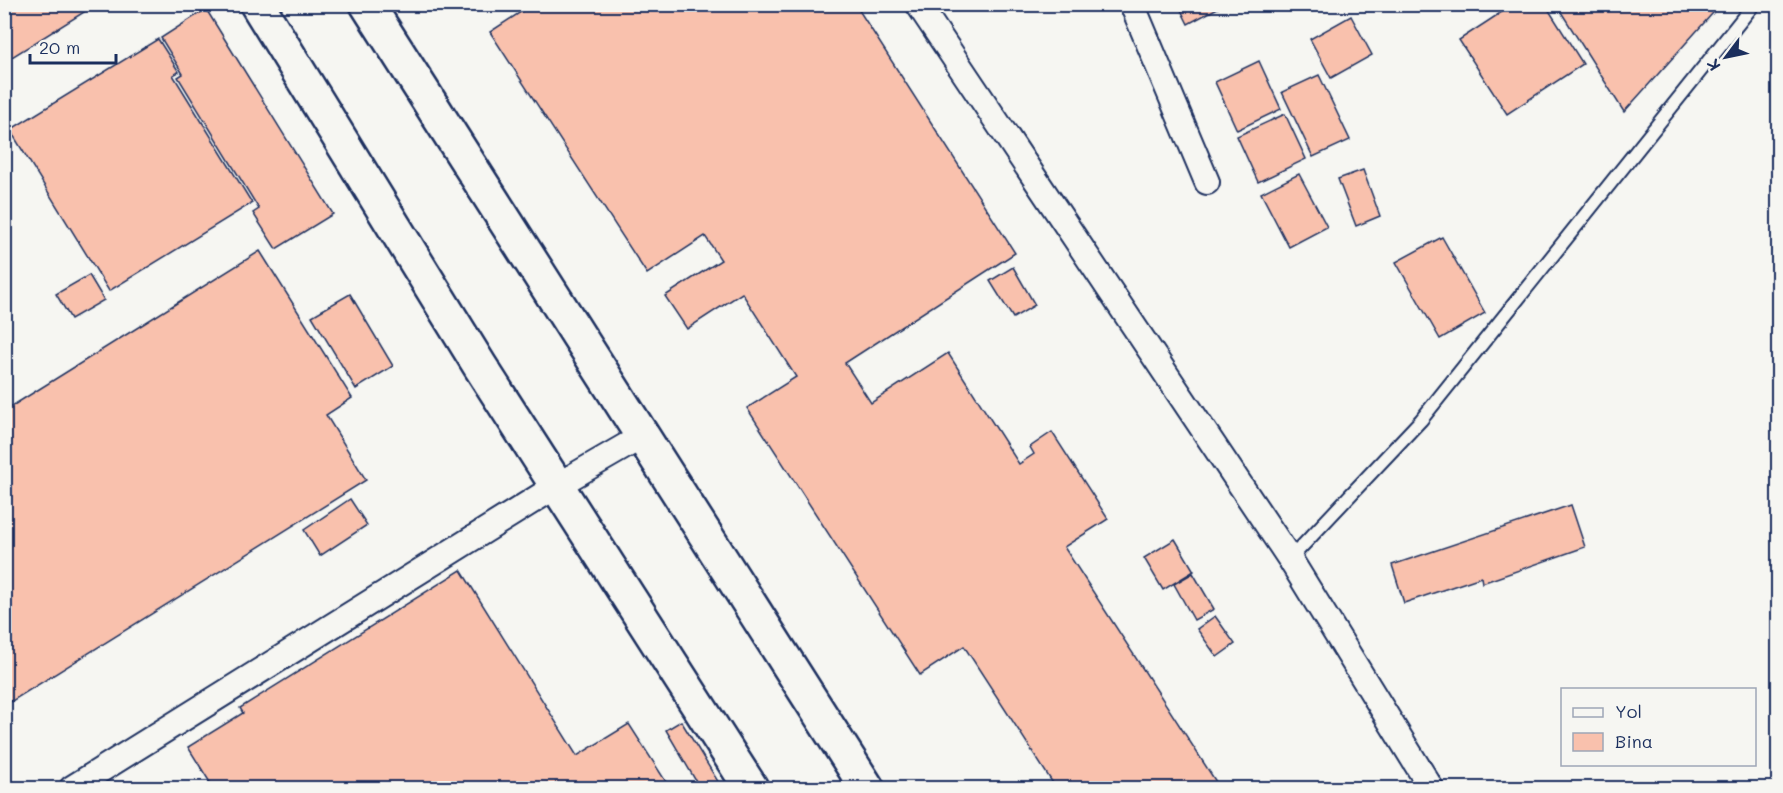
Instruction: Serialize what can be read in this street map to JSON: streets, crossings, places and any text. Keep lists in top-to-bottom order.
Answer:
{
  "legend": ["Yol", "Bina"],
  "scale_bar": "20 m",
  "north": "bottom left"
}
